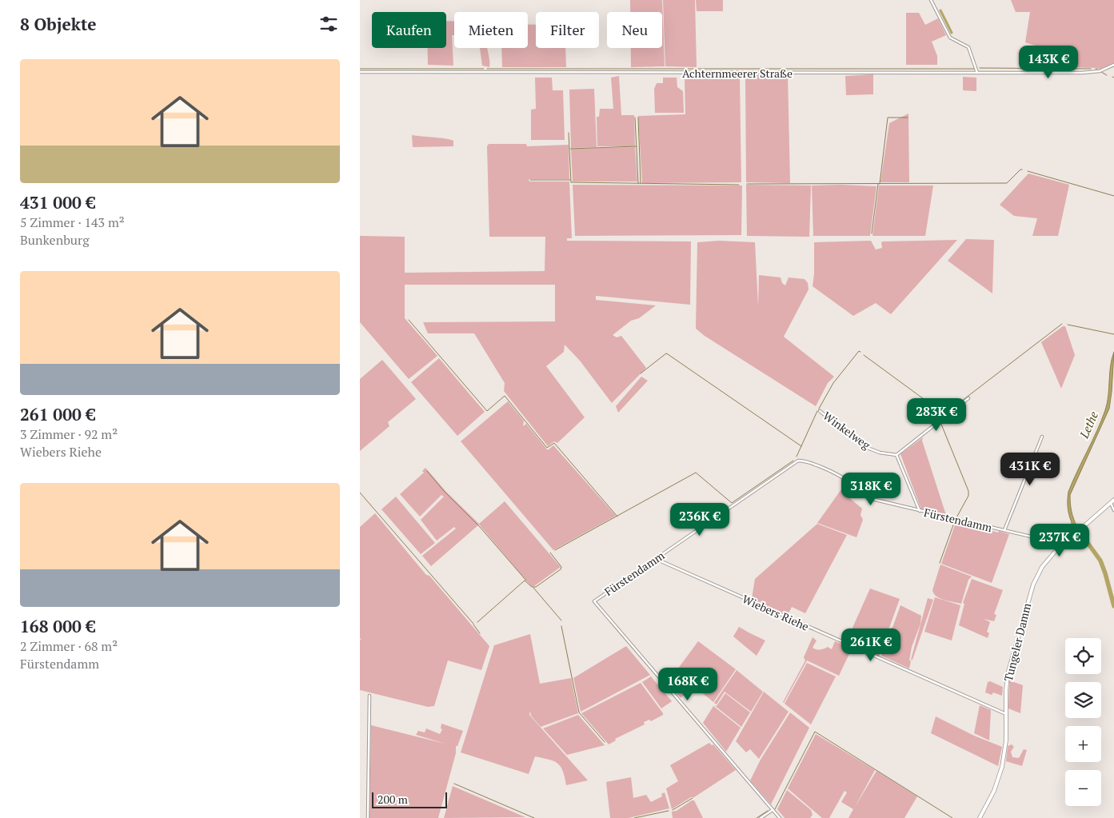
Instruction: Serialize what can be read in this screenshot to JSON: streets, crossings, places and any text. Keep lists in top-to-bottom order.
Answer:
{
  "streets": {
    "street": [
      "Achternmeerer Straße",
      "Winkelweg",
      "Fürstendamm",
      "Wiebers Riehe",
      "Tungeler Damm"
    ]
  },
  "crossings": [
    ["Fürstendamm", "Wiebers Riehe"],
    ["Fürstendamm", "Tungeler Damm"],
    ["Wiebers Riehe", "Tungeler Damm"]
  ],
  "water": ["Lethe"],
  "scale_bar": "200 m",
  "page": {
    "heading": "8 Objekte",
    "chip": [
      "Kaufen",
      "Mieten",
      "Filter",
      "Neu"
    ],
    "price": [
      "143K €",
      "283K €",
      "431K €",
      "318K €",
      "236K €",
      "237K €",
      "261K €",
      "168K €"
    ],
    "list": [
      {
        "name": "431 000 €",
        "note": "5 Zimmer · 143 m² · Bunkenburg"
      },
      {
        "name": "261 000 €",
        "note": "3 Zimmer · 92 m² · Wiebers Riehe"
      },
      {
        "name": "168 000 €",
        "note": "2 Zimmer · 68 m² · Fürstendamm"
      }
    ],
    "map_buttons": ["+", "−"],
    "scale": "200 m"
  }
}
